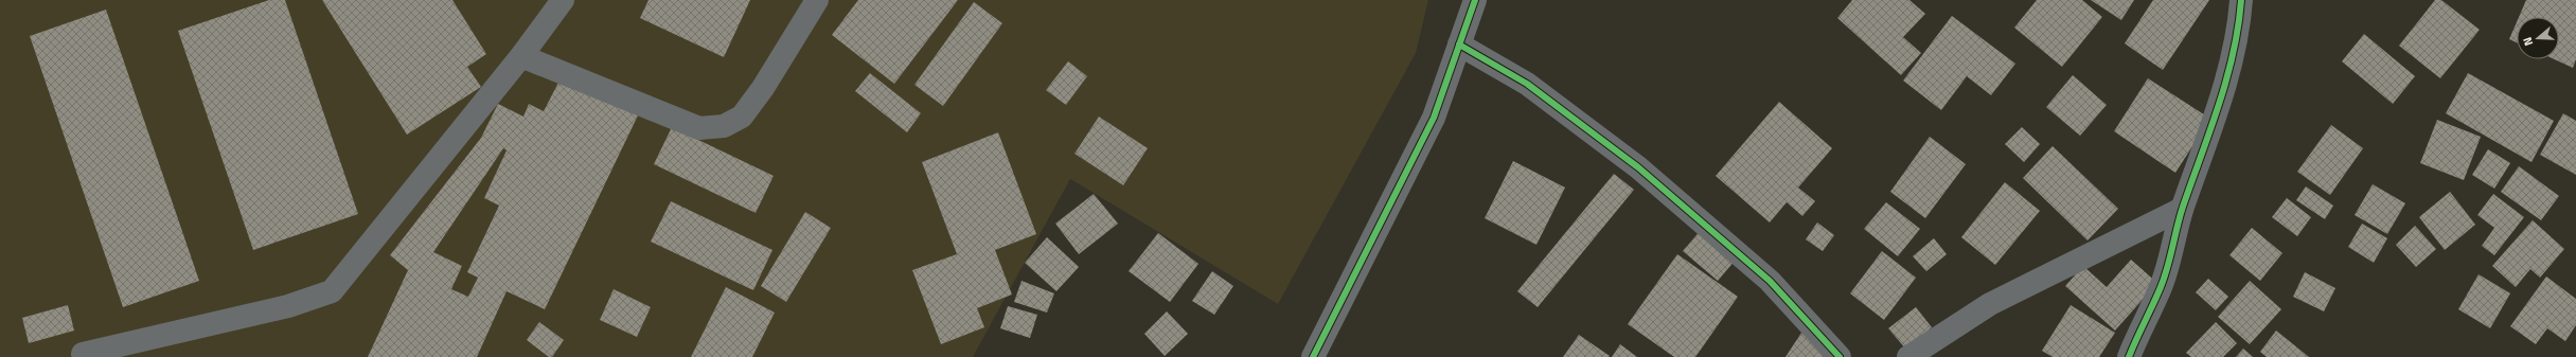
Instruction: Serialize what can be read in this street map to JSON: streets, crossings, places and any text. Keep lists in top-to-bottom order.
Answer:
{
  "north": "left"
}
